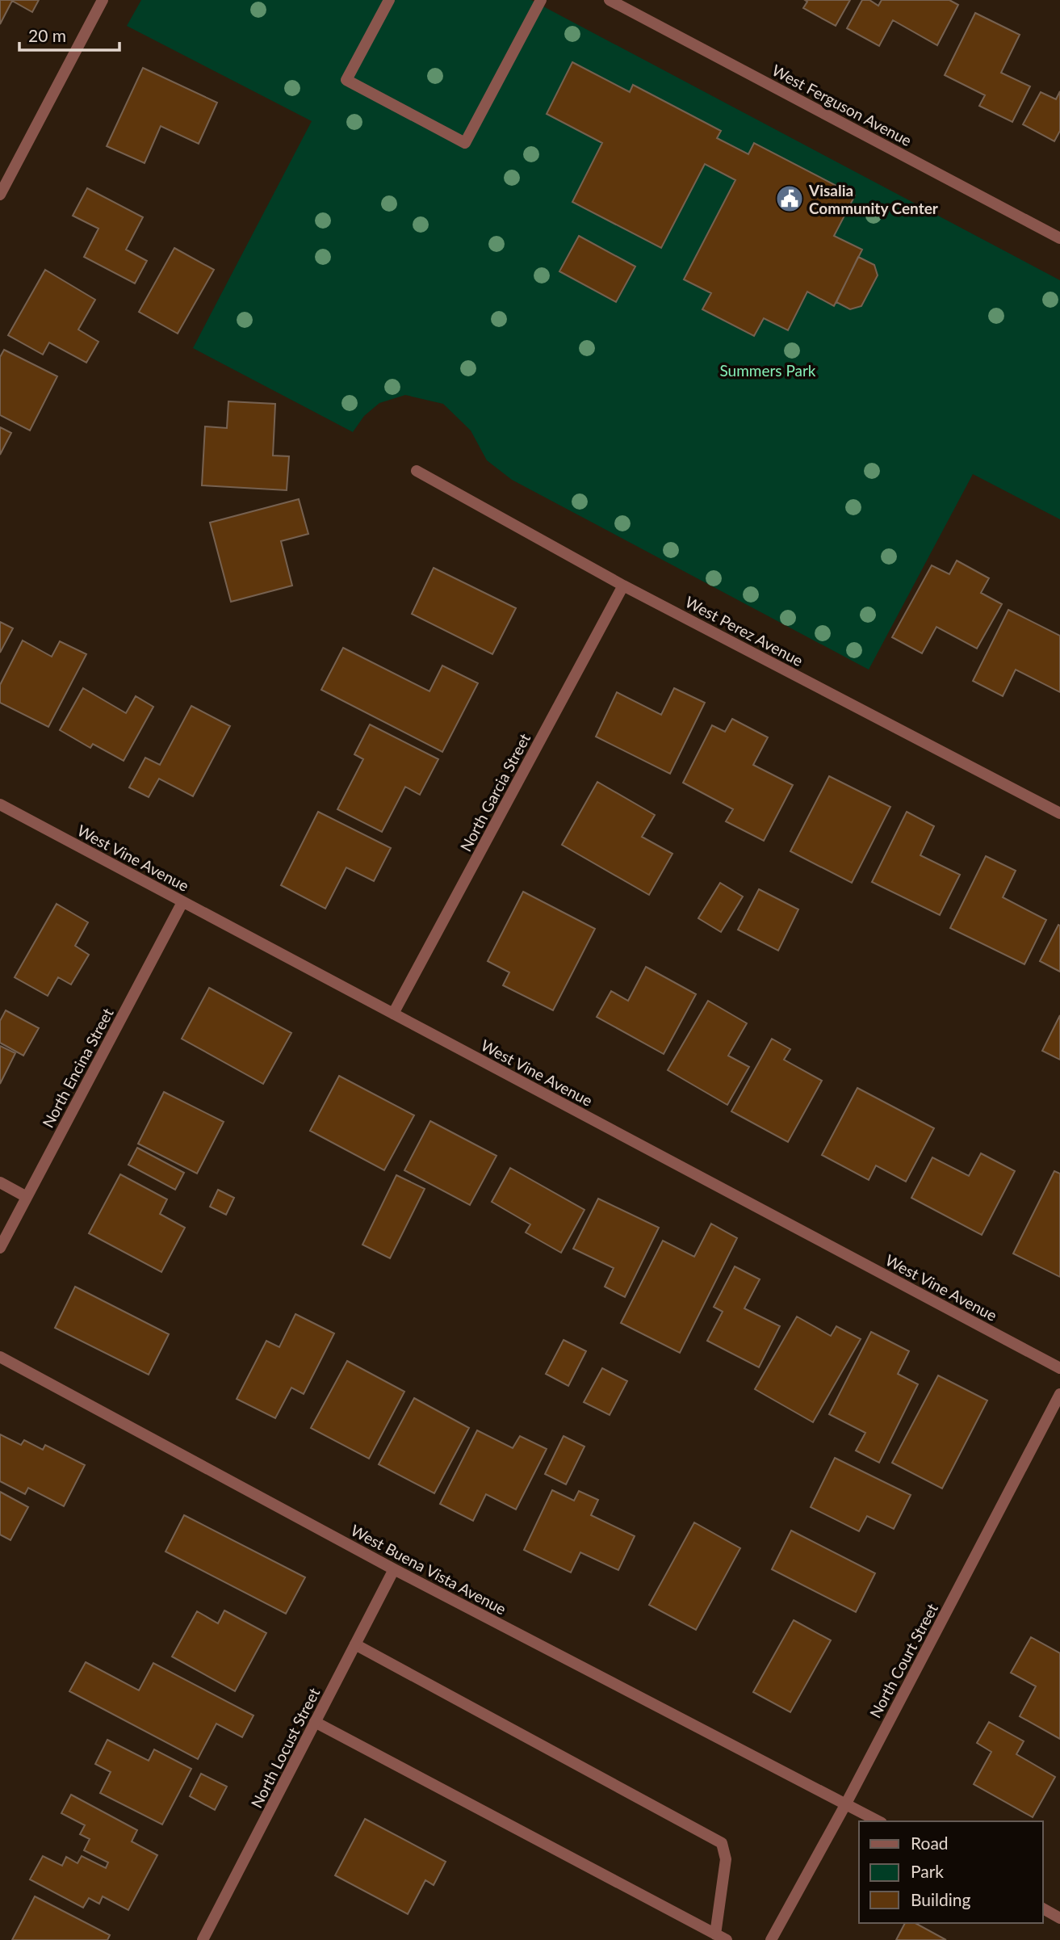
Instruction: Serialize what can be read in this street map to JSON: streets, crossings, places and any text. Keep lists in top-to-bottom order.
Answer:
{
  "streets": {
    "street": [
      "West Ferguson Avenue",
      "West Perez Avenue",
      "North Garcia Street",
      "West Vine Avenue",
      "North Encina Street",
      "West Buena Vista Avenue",
      "North Court Street",
      "North Locust Street"
    ]
  },
  "crossings": [
    ["West Perez Avenue", "North Garcia Street"],
    ["North Garcia Street", "West Vine Avenue"],
    ["West Vine Avenue", "North Encina Street"],
    ["West Buena Vista Avenue", "North Court Street"],
    ["West Buena Vista Avenue", "North Locust Street"]
  ],
  "parks": ["Summers Park"],
  "places": {
    "public building": ["Visalia Community Center"]
  },
  "legend": ["Road", "Park", "Building"],
  "scale_bar": "20 m"
}
